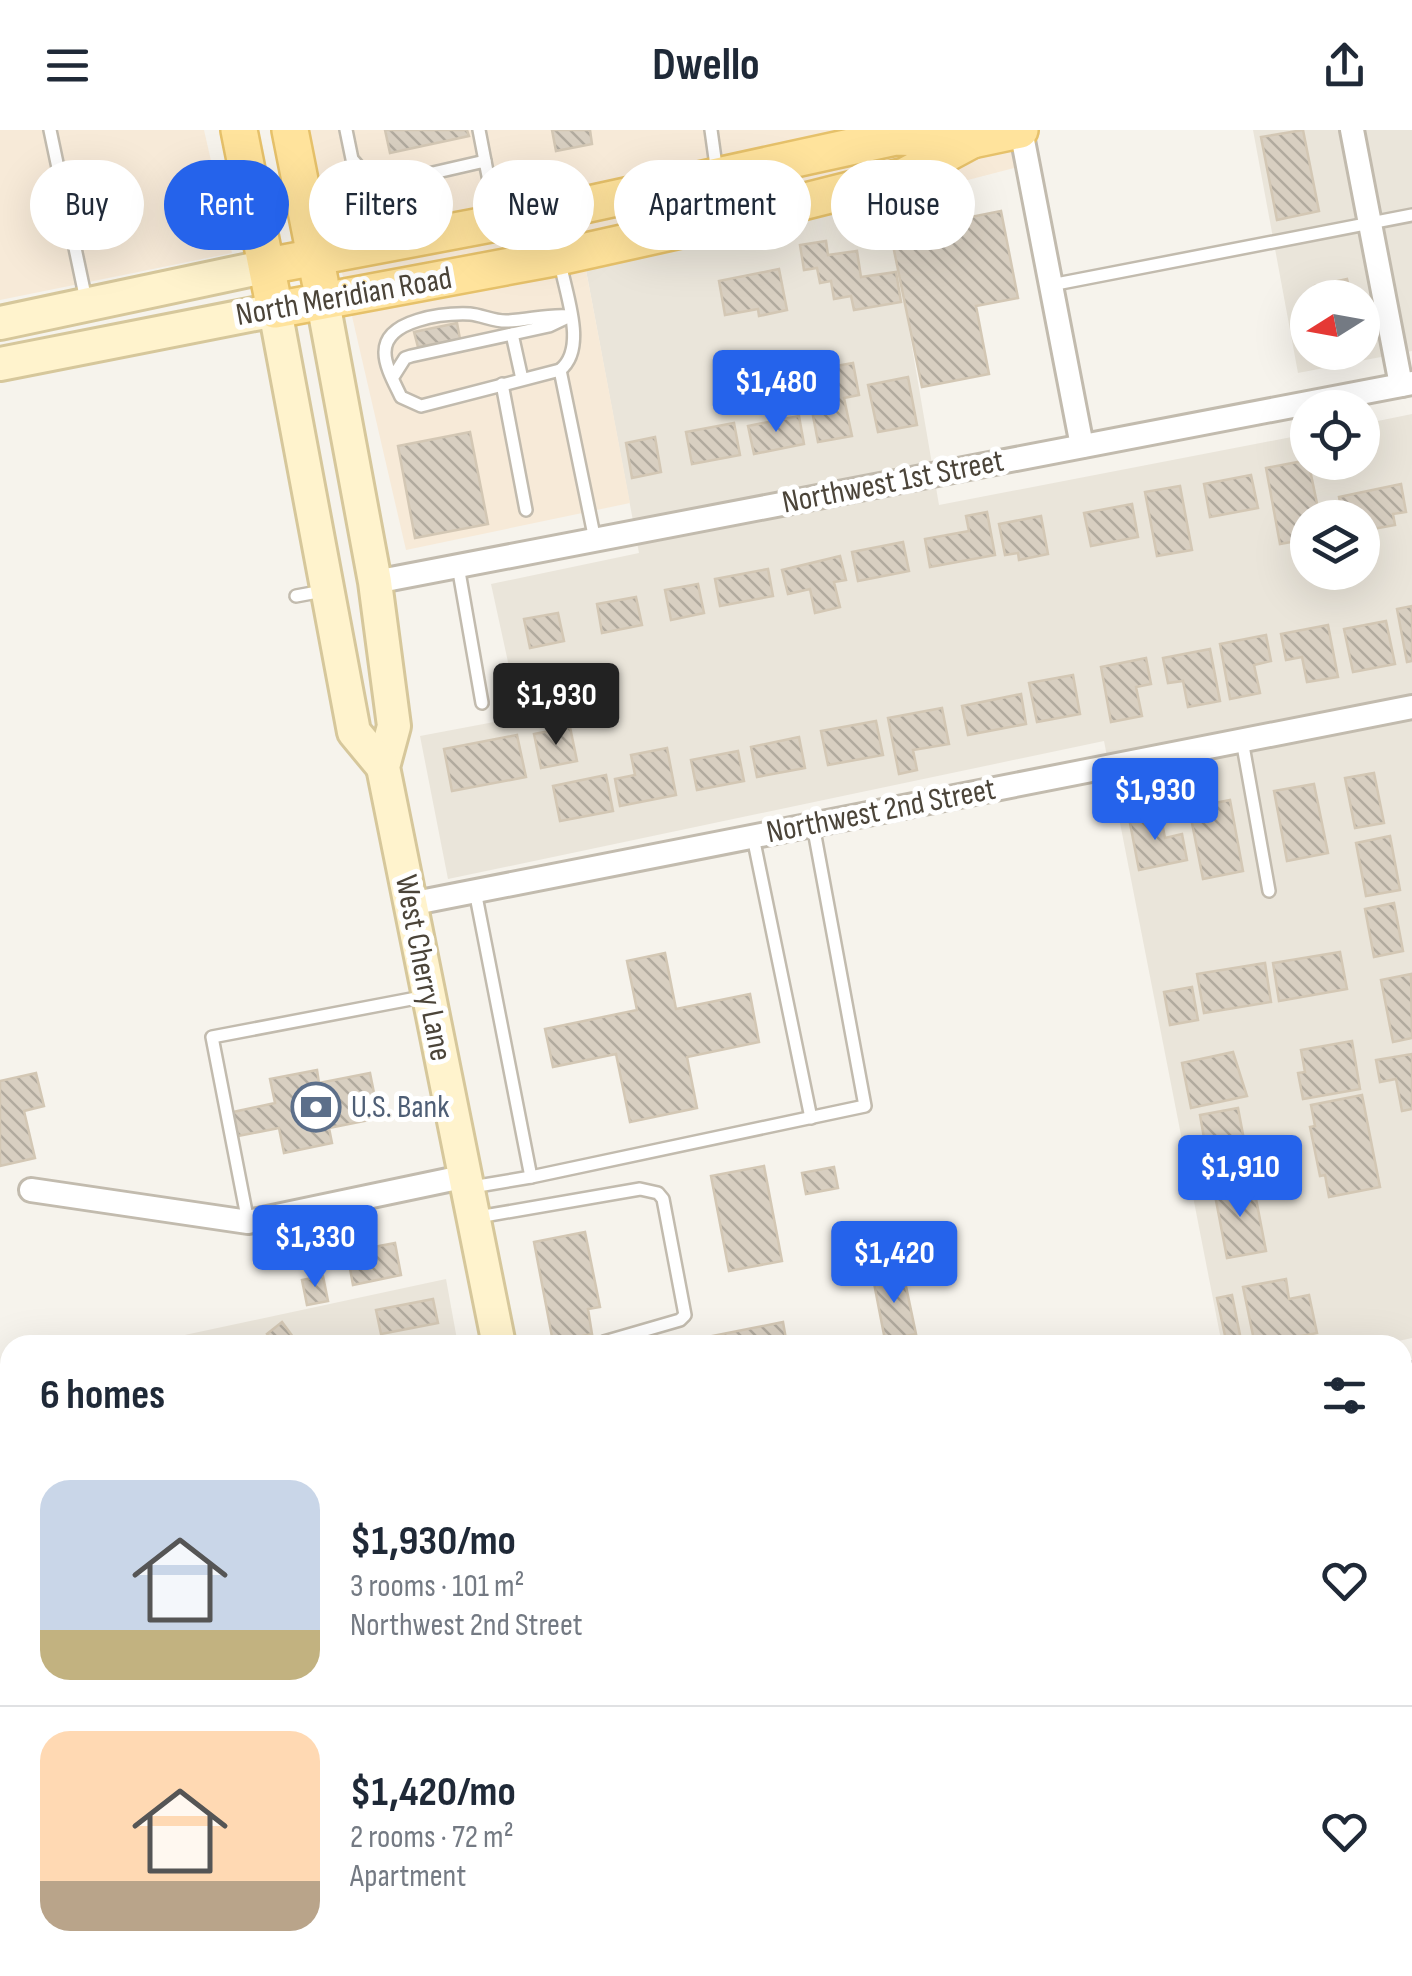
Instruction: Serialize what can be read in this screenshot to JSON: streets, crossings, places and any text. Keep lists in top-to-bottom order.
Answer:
{
  "streets": {
    "main road": ["North Meridian Road", "West Cherry Lane"],
    "street": ["Northwest 1st Street", "Northwest 2nd Street"]
  },
  "crossings": [
    ["North Meridian Road", "West Cherry Lane"],
    ["Northwest 1st Street", "West Cherry Lane"],
    ["Northwest 2nd Street", "West Cherry Lane"]
  ],
  "places": {
    "bank": ["U.S. Bank"]
  },
  "north": "left",
  "page": {
    "header": "Dwello",
    "chip": [
      "Buy",
      "Rent",
      "Filters",
      "New",
      "Apartment",
      "House"
    ],
    "price": [
      "$1,480",
      "$1,930",
      "$1,930",
      "$1,910",
      "$1,330",
      "$1,420"
    ],
    "heading": "6 homes",
    "list": [
      {
        "name": "$1,930/mo",
        "note": "3 rooms · 101 m² · Northwest 2nd Street"
      },
      {
        "name": "$1,420/mo",
        "note": "2 rooms · 72 m² · Apartment"
      }
    ]
  }
}
